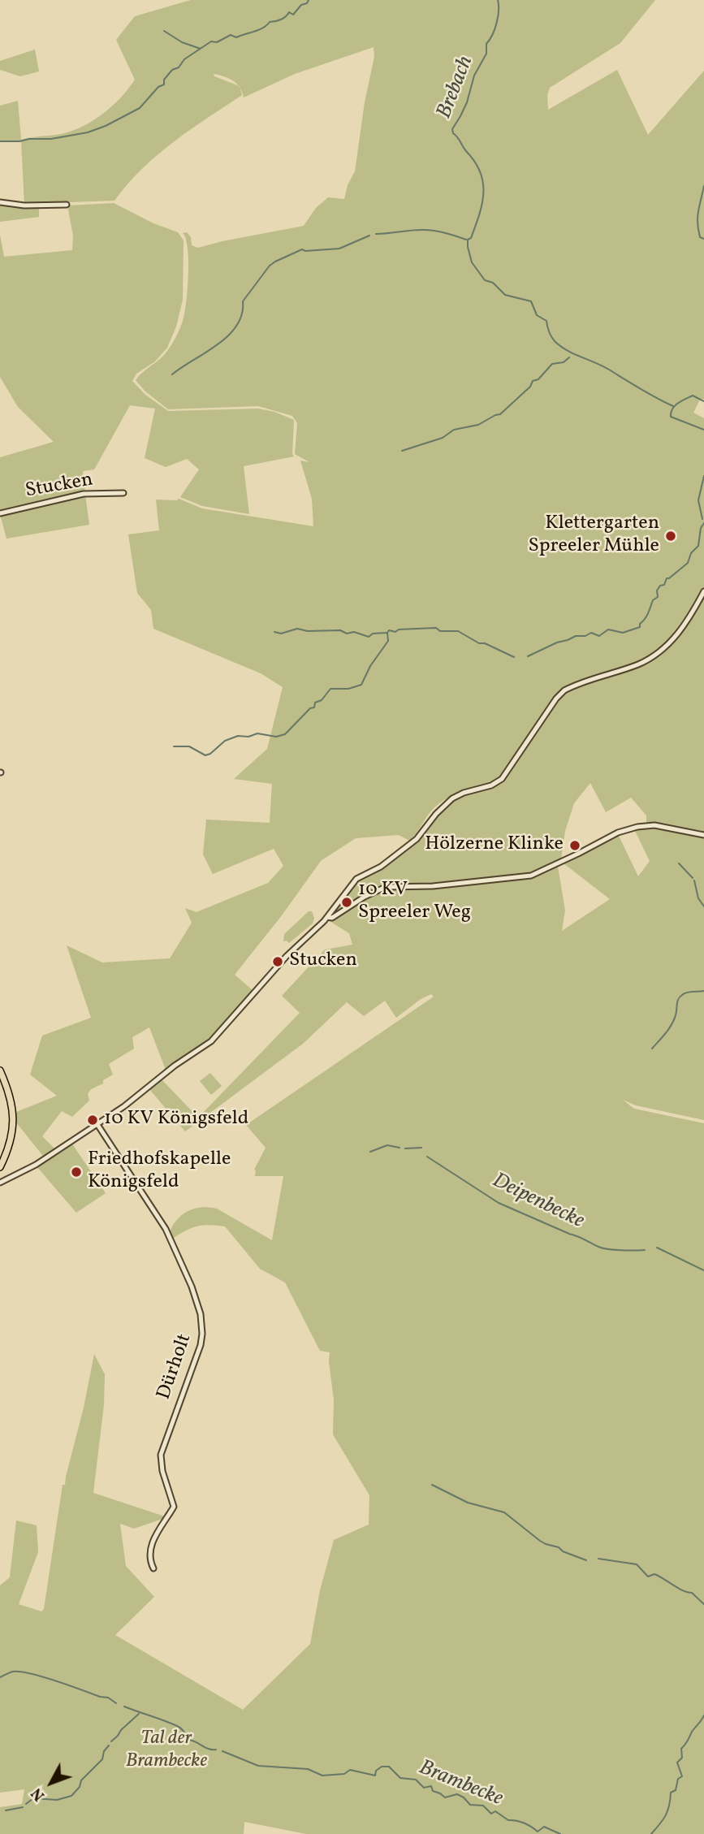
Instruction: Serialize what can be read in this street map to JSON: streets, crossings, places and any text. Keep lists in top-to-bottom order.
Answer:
{
  "streets": {
    "street": ["Stucken", "Dürholt"]
  },
  "water": ["Brebach", "Deipenbecke", "Brambecke"],
  "parks": ["Tal der Brambecke"],
  "places": [
    "Klettergarten Spreeler Mühle",
    "Hölzerne Klinke",
    "10 KV Spreeler Weg",
    "Stucken",
    "10 KV Königsfeld",
    "Friedhofskapelle Königsfeld"
  ],
  "north": "bottom left"
}
